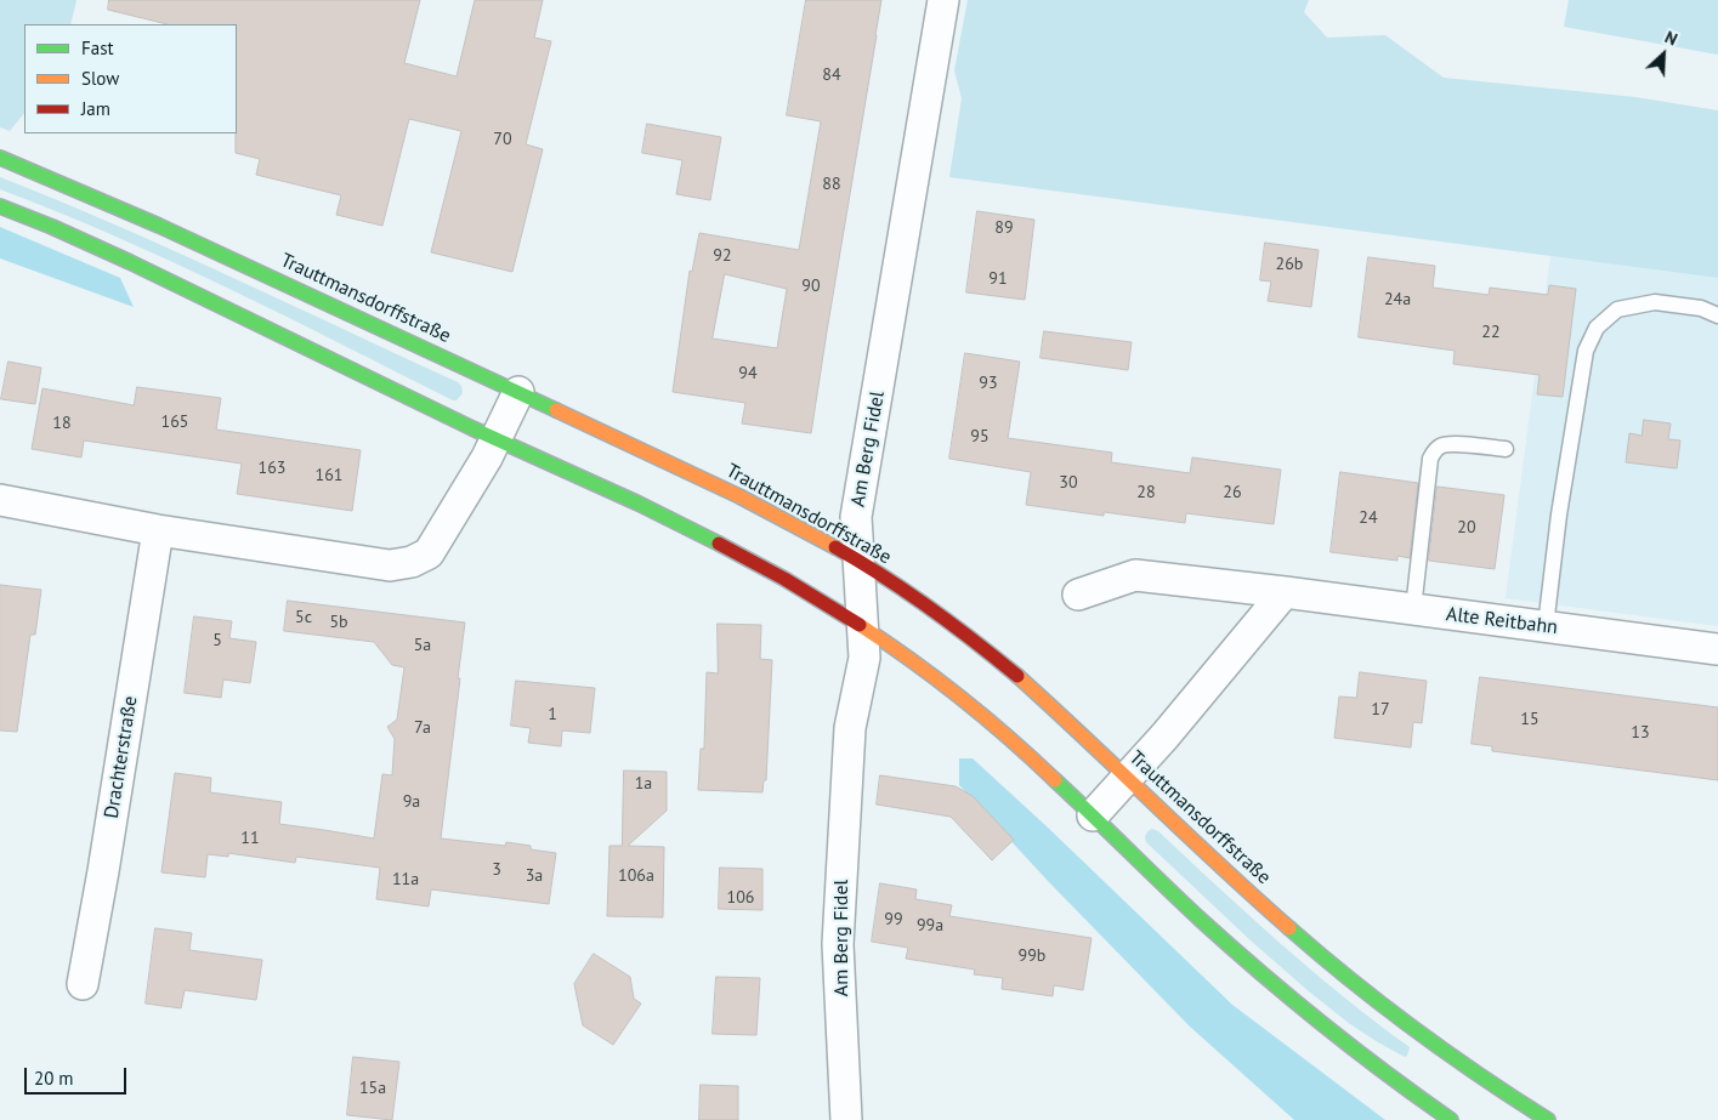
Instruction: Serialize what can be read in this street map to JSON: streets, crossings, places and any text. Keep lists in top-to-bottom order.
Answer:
{
  "streets": {
    "street": [
      "Trauttmansdorffstraße",
      "Am Berg Fidel",
      "Alte Reitbahn",
      "Drachterstraße"
    ]
  },
  "crossings": [
    ["Trauttmansdorffstraße", "Am Berg Fidel"]
  ],
  "house_numbers": [
    "84",
    "70",
    "88",
    "89",
    "92",
    "26b",
    "91",
    "90",
    "24a",
    "22",
    "94",
    "93",
    "165",
    "18",
    "95",
    "163",
    "161",
    "30",
    "28",
    "26",
    "24",
    "20",
    "5c",
    "5b",
    "5",
    "5a",
    "17",
    "1",
    "15",
    "7a",
    "13",
    "1a",
    "9a",
    "11",
    "3",
    "3a",
    "106a",
    "11a",
    "106",
    "99",
    "99a",
    "99b",
    "15a"
  ],
  "legend": ["Fast", "Slow", "Jam"],
  "scale_bar": "20 m",
  "north": "top right"
}
